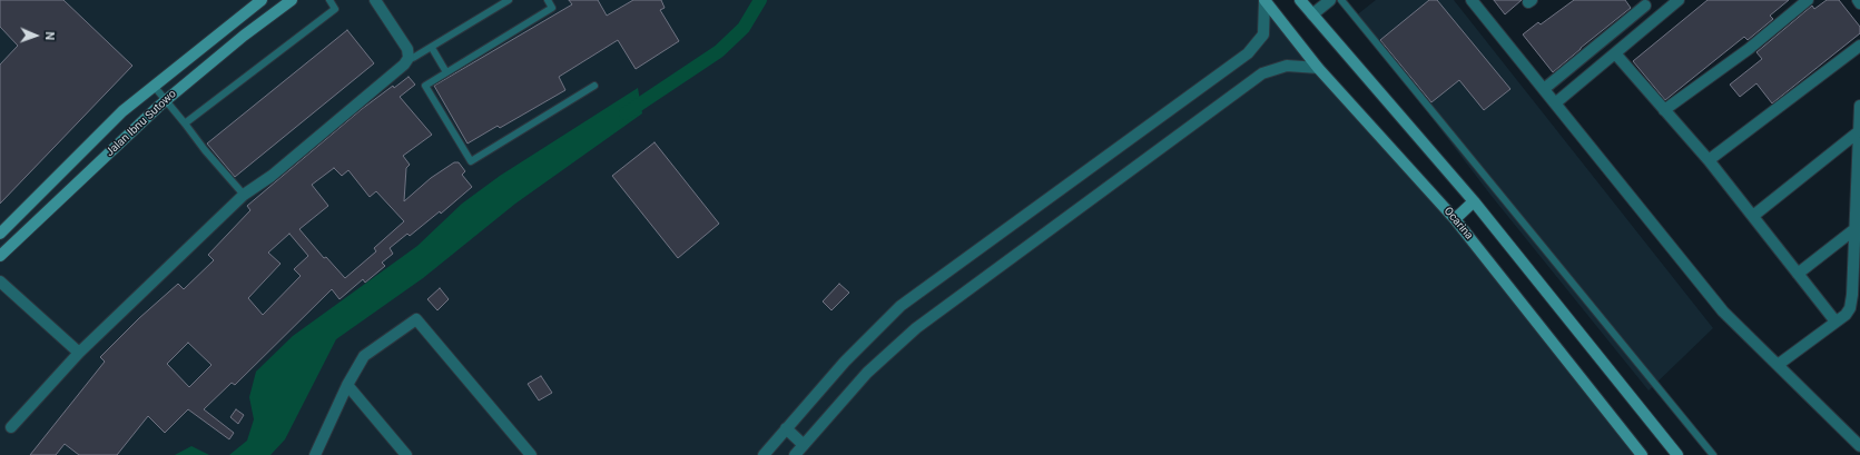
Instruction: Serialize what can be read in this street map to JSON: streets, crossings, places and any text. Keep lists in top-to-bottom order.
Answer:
{
  "streets": {
    "main road": ["Jalan Ibnu Sutowo", "Ocarina"]
  },
  "north": "right"
}
